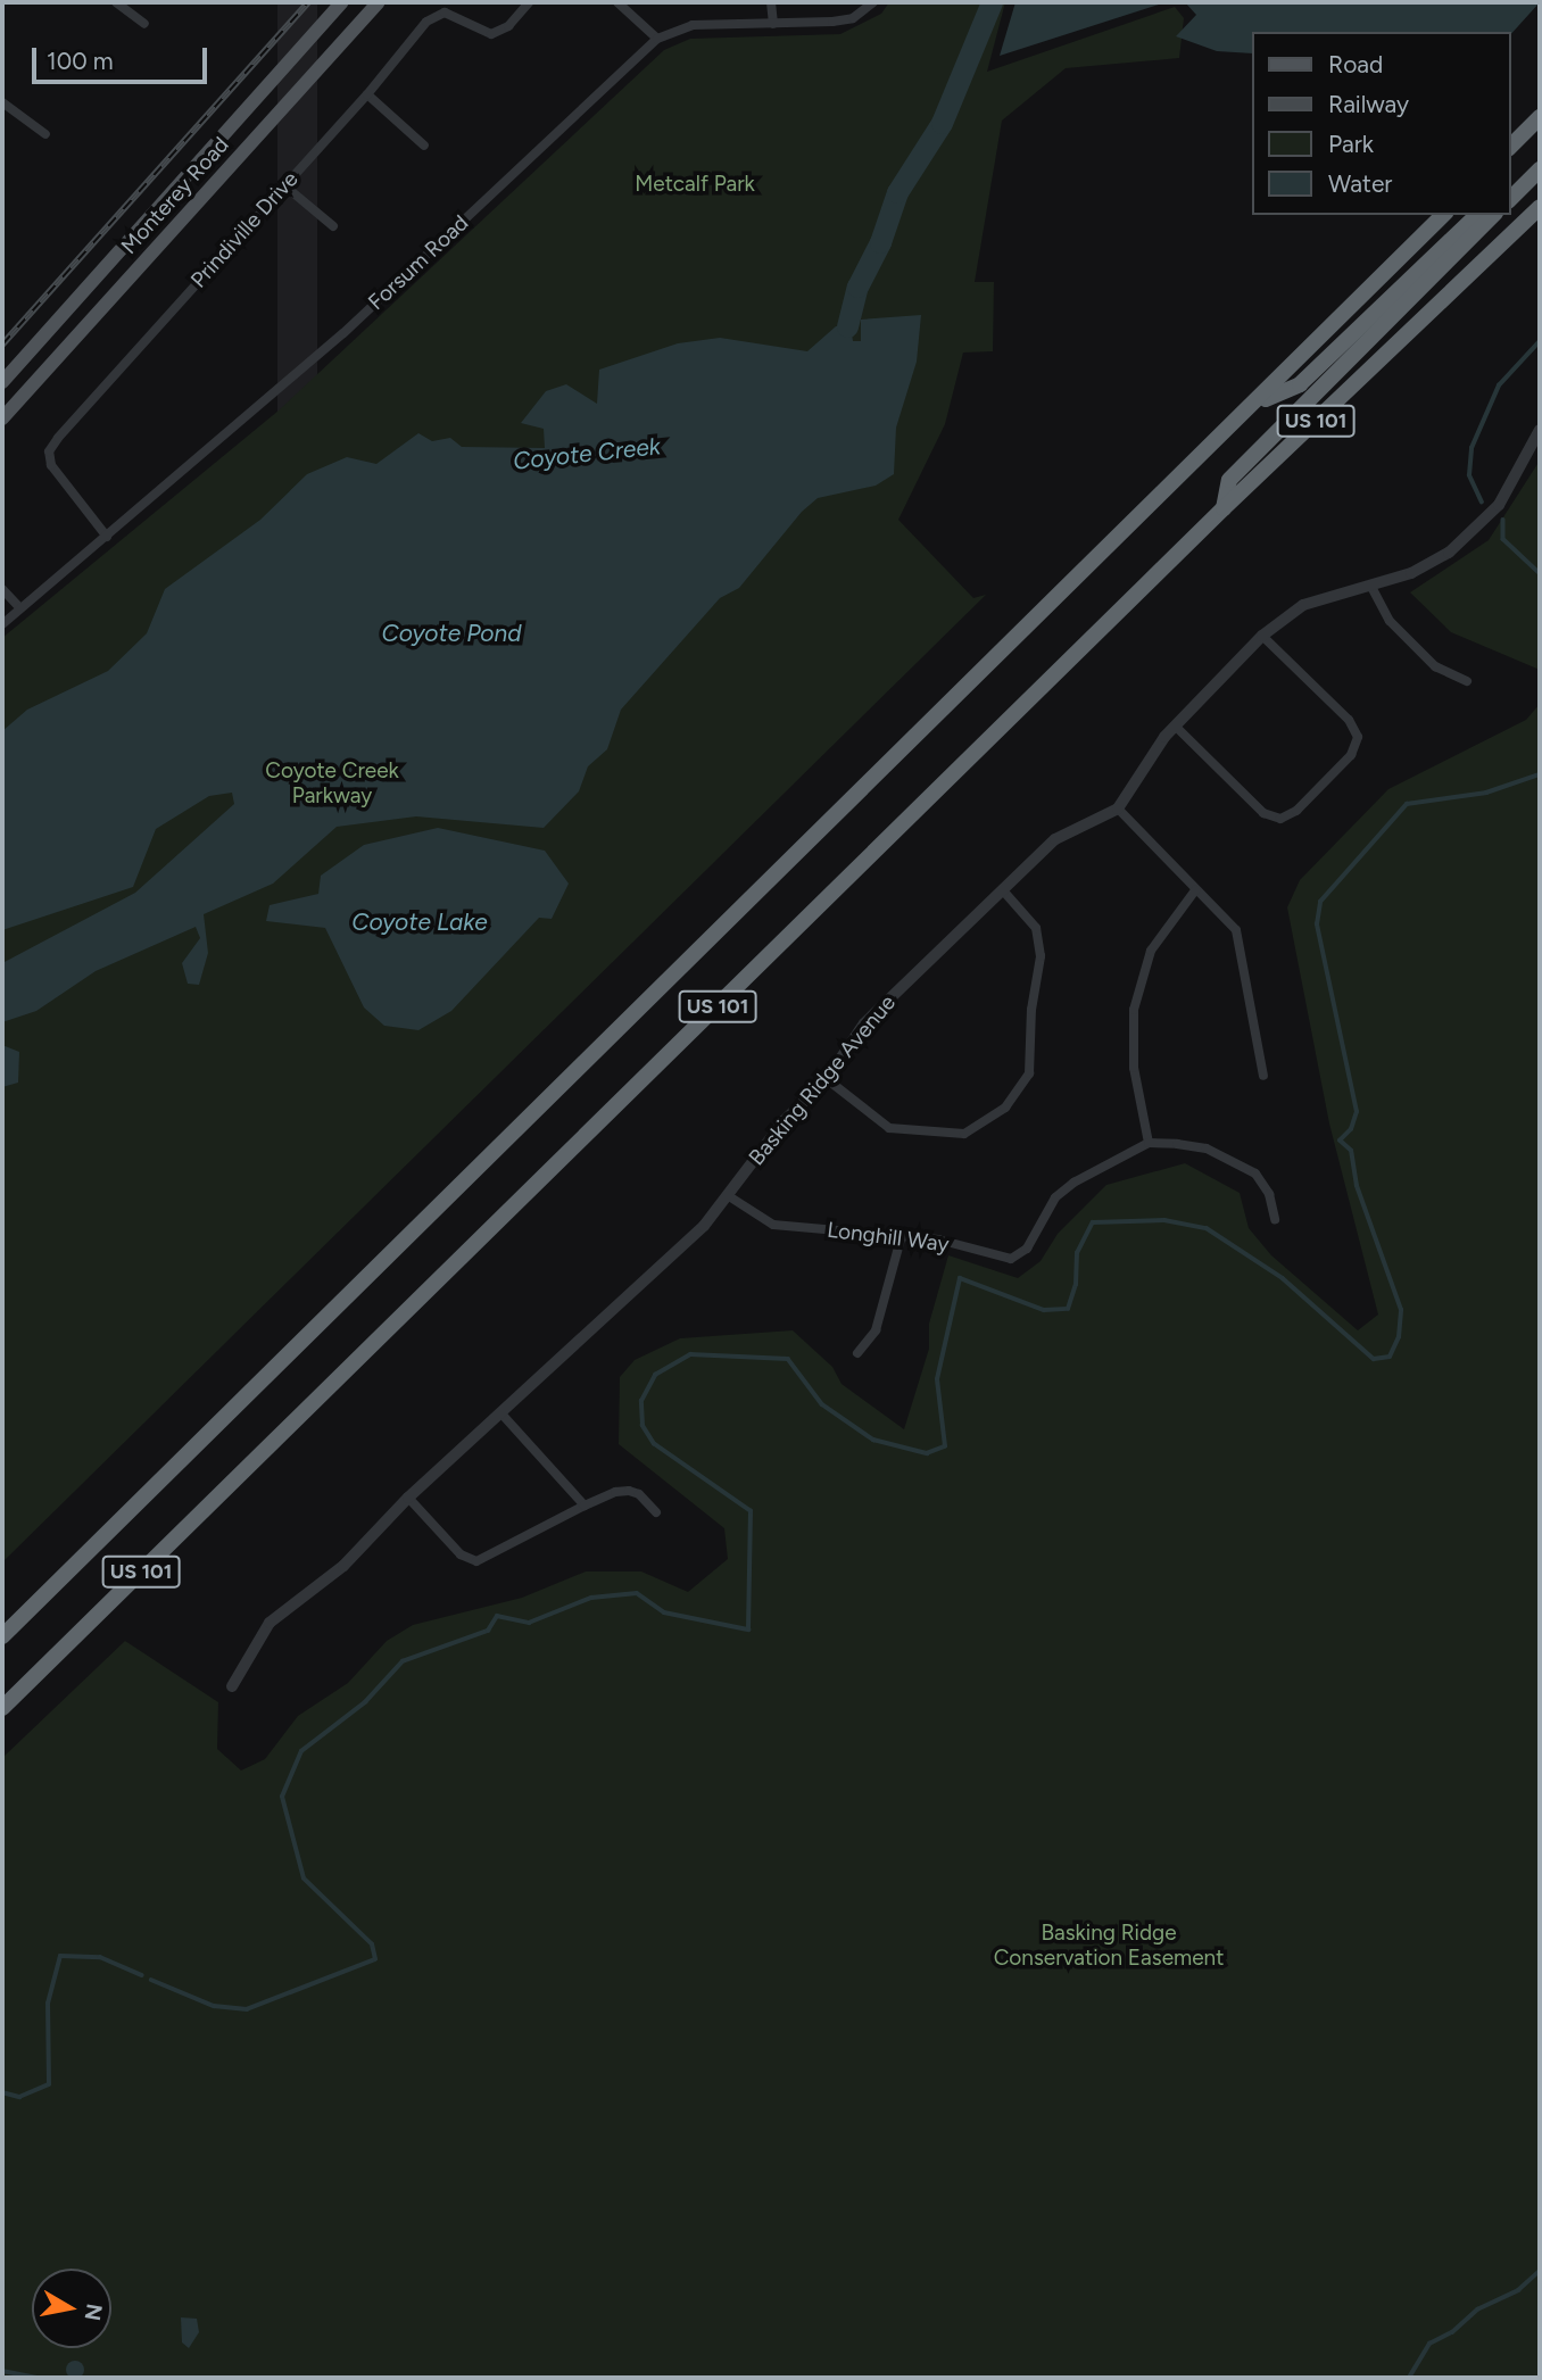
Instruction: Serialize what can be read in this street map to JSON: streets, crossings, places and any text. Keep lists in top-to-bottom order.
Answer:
{
  "streets": {
    "highway": ["US 101"],
    "main road": ["Monterey Road"],
    "street": [
      "Prindiville Drive",
      "Forsum Road",
      "Basking Ridge Avenue",
      "Longhill Way"
    ]
  },
  "crossings": [
    ["Prindiville Drive", "Forsum Road"],
    ["Basking Ridge Avenue", "Longhill Way"]
  ],
  "water": ["Coyote Creek", "Coyote Pond", "Coyote Lake"],
  "parks": ["Metcalf Park", "Coyote Creek Parkway", "Basking Ridge Conservation Easement"],
  "legend": [
    "Road",
    "Railway",
    "Park",
    "Water"
  ],
  "scale_bar": "100 m",
  "north": "right"
}
